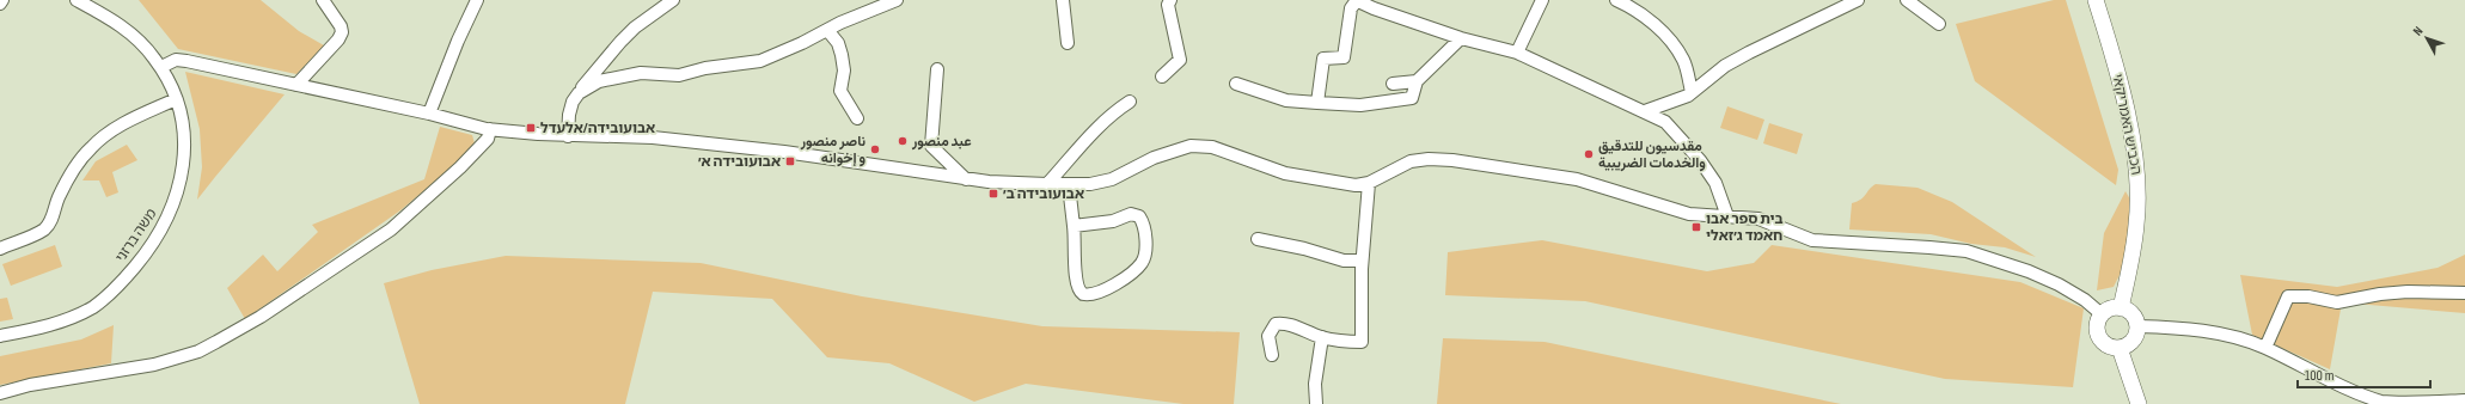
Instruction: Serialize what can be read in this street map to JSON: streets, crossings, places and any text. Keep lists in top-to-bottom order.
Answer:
{
  "streets": {
    "main road": ["הכביש האמריקאי"],
    "street": ["משה ברזני"]
  },
  "places": {
    "transit": [
      "אבועובידה/אלעדל",
      "אבועובידה א׳",
      "אבועובידה ב׳",
      "בית ספר אבו חאמד ג׳זאלי"
    ],
    "other": ["عبد منصور", "ناصر منصور و إخوانه", "مقدسيون للتدقيق والخدمات الضريبية"]
  },
  "scale_bar": "100 m",
  "north": "top left"
}
